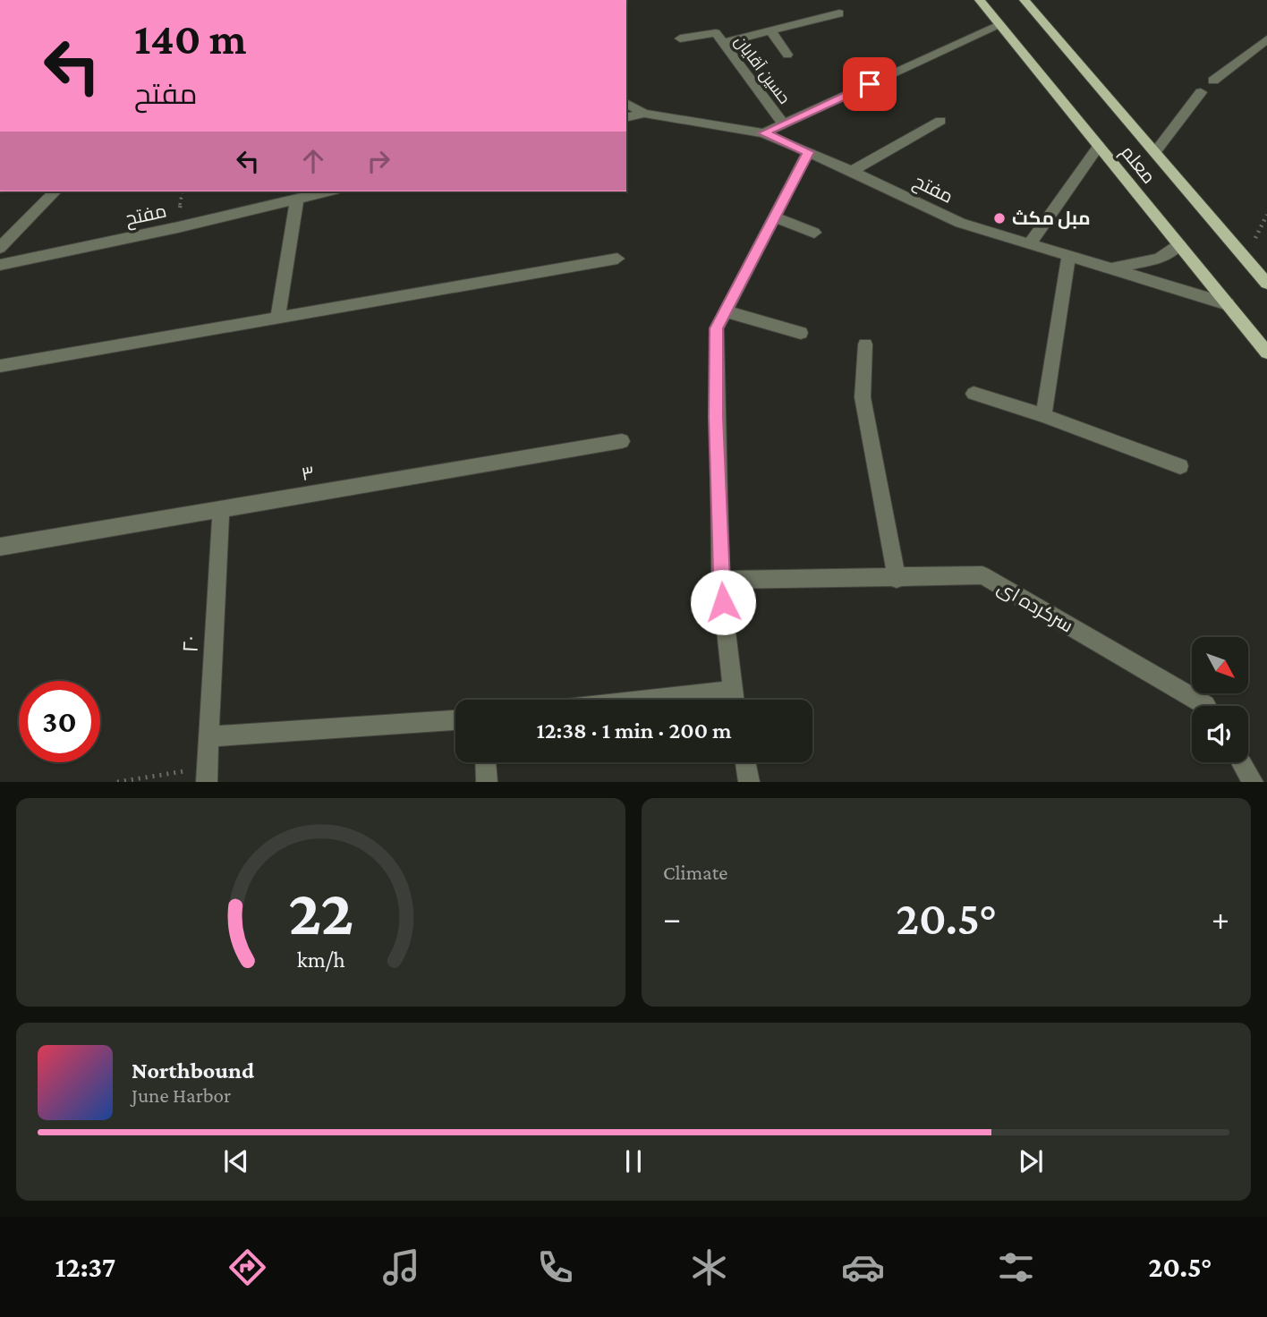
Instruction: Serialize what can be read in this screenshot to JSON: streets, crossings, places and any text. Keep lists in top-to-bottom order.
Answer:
{
  "streets": {
    "main road": ["معلم"],
    "street": [
      "حسین آقایان",
      "مفتح",
      "۳",
      "سرکرده ای",
      "۲۰"
    ]
  },
  "crossings": [
    ["معلم", "مفتح"],
    ["۳", "۲۰"]
  ],
  "places": ["مبل مکث"],
  "north": "bottom right",
  "page": {
    "turn": ["140 m", "مفتح"],
    "limit": "30",
    "trip": "12:38 · 1 min · 200 m",
    "tile": "Climate",
    "heat": ["−", "20.5°", "+"],
    "song": ["Northbound", "June Harbor"],
    "tabs": ["12:37", "20.5°"],
    "gauge": ["22", "km/h"]
  }
}
